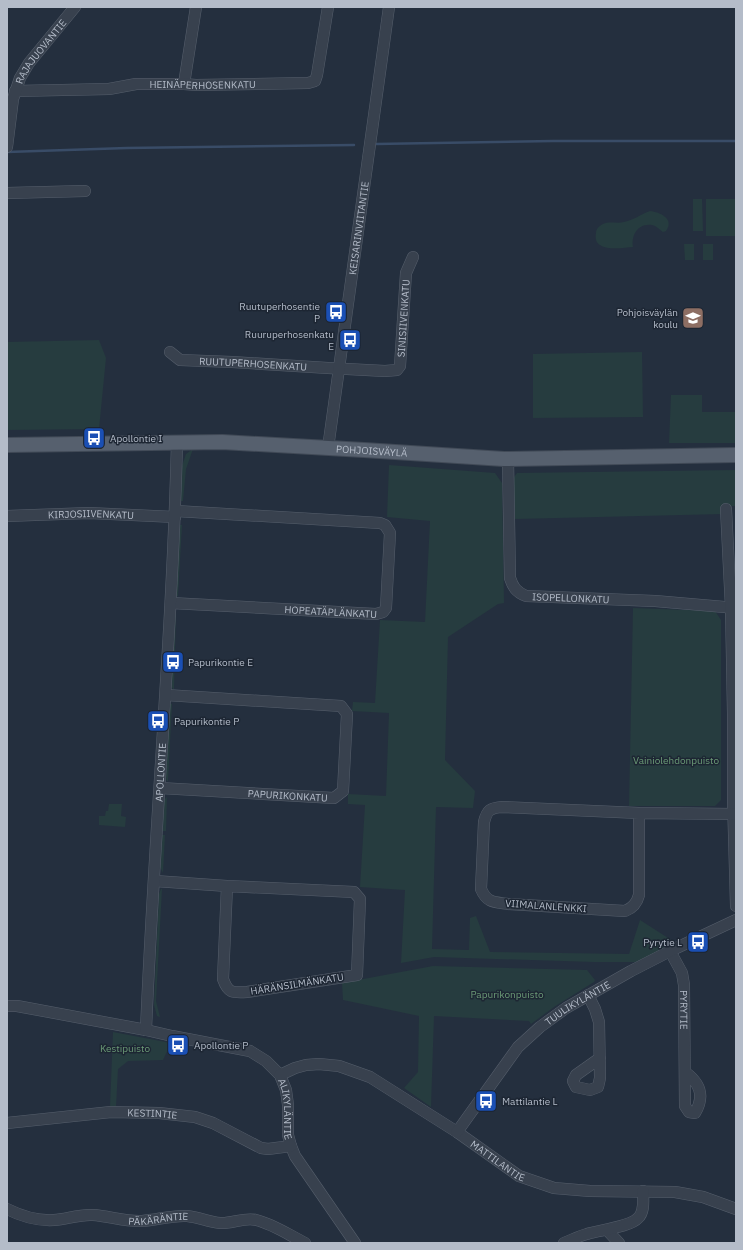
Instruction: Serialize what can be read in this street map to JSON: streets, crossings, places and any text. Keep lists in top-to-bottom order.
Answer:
{
  "streets": {
    "main road": ["POHJOISVÄYLÄ"],
    "street": [
      "RAJAJUOVANTIE",
      "HEINÄPERHOSENKATU",
      "KEISARINVIITANTIE",
      "SINISIIVENKATU",
      "RUUTUPERHOSENKATU",
      "KIRJOSIIVENKATU",
      "ISOPELLONKATU",
      "HOPEATÄPLÄNKATU",
      "APOLLONTIE",
      "PAPURIKONKATU",
      "VIIMALANLENKKI",
      "HÄRÄNSILMÄNKATU",
      "TUULIKYLÄNTIE",
      "PYRYTIE",
      "ALIKYLÄNTIE",
      "KESTINTIE",
      "MATTILANTIE",
      "PÄKÄRÄNTIE"
    ]
  },
  "crossings": [
    ["RAJAJUOVANTIE", "HEINÄPERHOSENKATU"],
    ["KEISARINVIITANTIE", "SINISIIVENKATU"],
    ["KEISARINVIITANTIE", "RUUTUPERHOSENKATU"],
    ["KEISARINVIITANTIE", "POHJOISVÄYLÄ"],
    ["SINISIIVENKATU", "RUUTUPERHOSENKATU"],
    ["POHJOISVÄYLÄ", "ISOPELLONKATU"],
    ["POHJOISVÄYLÄ", "APOLLONTIE"],
    ["KIRJOSIIVENKATU", "HOPEATÄPLÄNKATU"],
    ["KIRJOSIIVENKATU", "APOLLONTIE"],
    ["HOPEATÄPLÄNKATU", "APOLLONTIE"],
    ["APOLLONTIE", "PAPURIKONKATU"],
    ["APOLLONTIE", "HÄRÄNSILMÄNKATU"],
    ["APOLLONTIE", "ALIKYLÄNTIE"],
    ["TUULIKYLÄNTIE", "PYRYTIE"],
    ["TUULIKYLÄNTIE", "MATTILANTIE"],
    ["ALIKYLÄNTIE", "KESTINTIE"],
    ["ALIKYLÄNTIE", "MATTILANTIE"]
  ],
  "parks": ["Vainiolehdonpuisto", "Papurikonpuisto", "Kestipuisto"],
  "places": {
    "bus stop": [
      "Ruutuperhosentie P",
      "Ruuruperhosenkatu E",
      "Apollontie I",
      "Papurikontie E",
      "Papurikontie P",
      "Pyrytie L",
      "Apollontie P",
      "Mattilantie L"
    ],
    "school or university": ["Pohjoisväylän koulu"]
  }
}
